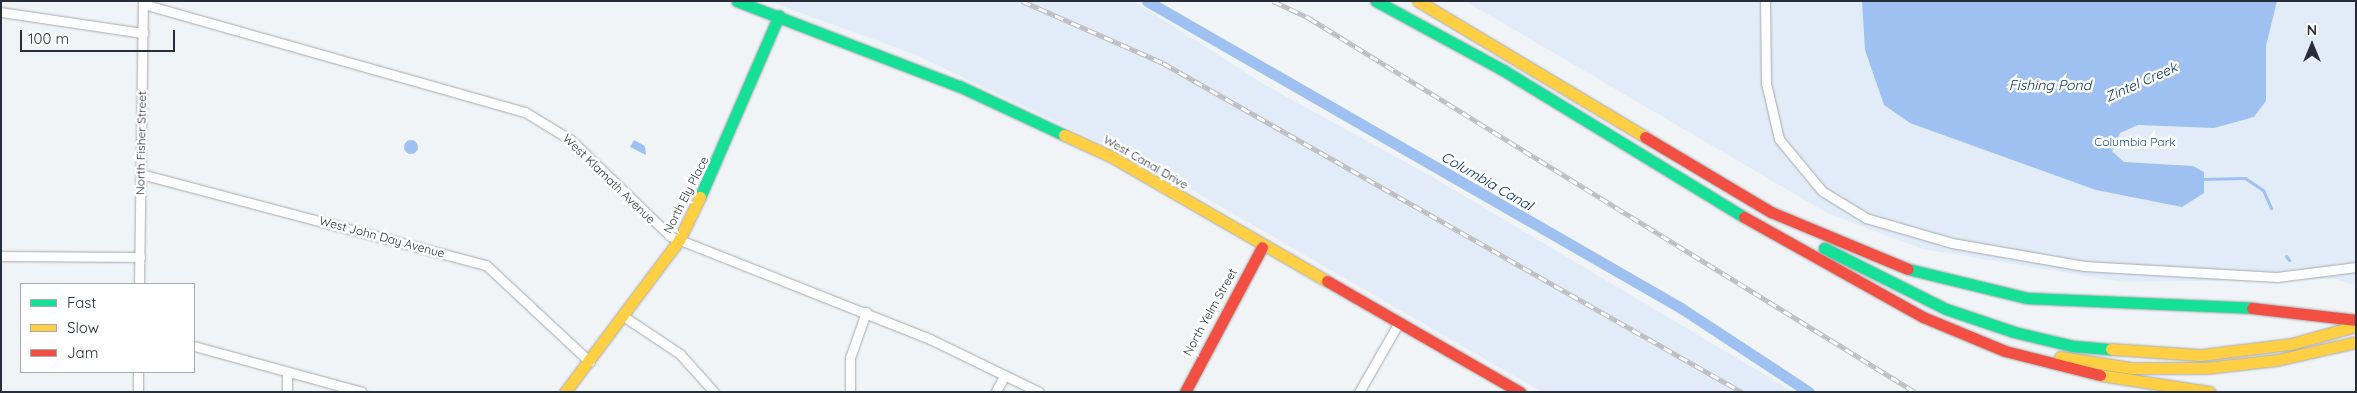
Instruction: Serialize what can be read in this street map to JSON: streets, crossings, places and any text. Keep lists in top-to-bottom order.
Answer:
{
  "streets": {
    "main road": ["West Canal Drive", "North Ely Place", "North Yelm Street"],
    "street": ["North Fisher Street", "West Klamath Avenue", "West John Day Avenue"]
  },
  "crossings": [
    ["North Fisher Street", "West Klamath Avenue"],
    ["North Fisher Street", "West John Day Avenue"],
    ["West Canal Drive", "North Ely Place"],
    ["West Canal Drive", "North Yelm Street"],
    ["West Klamath Avenue", "North Ely Place"],
    ["North Ely Place", "West John Day Avenue"]
  ],
  "water": ["Zintel Creek", "Fishing Pond", "Columbia Canal"],
  "parks": ["Columbia Park"],
  "legend": ["Fast", "Slow", "Jam"],
  "scale_bar": "100 m",
  "north": "top"
}
